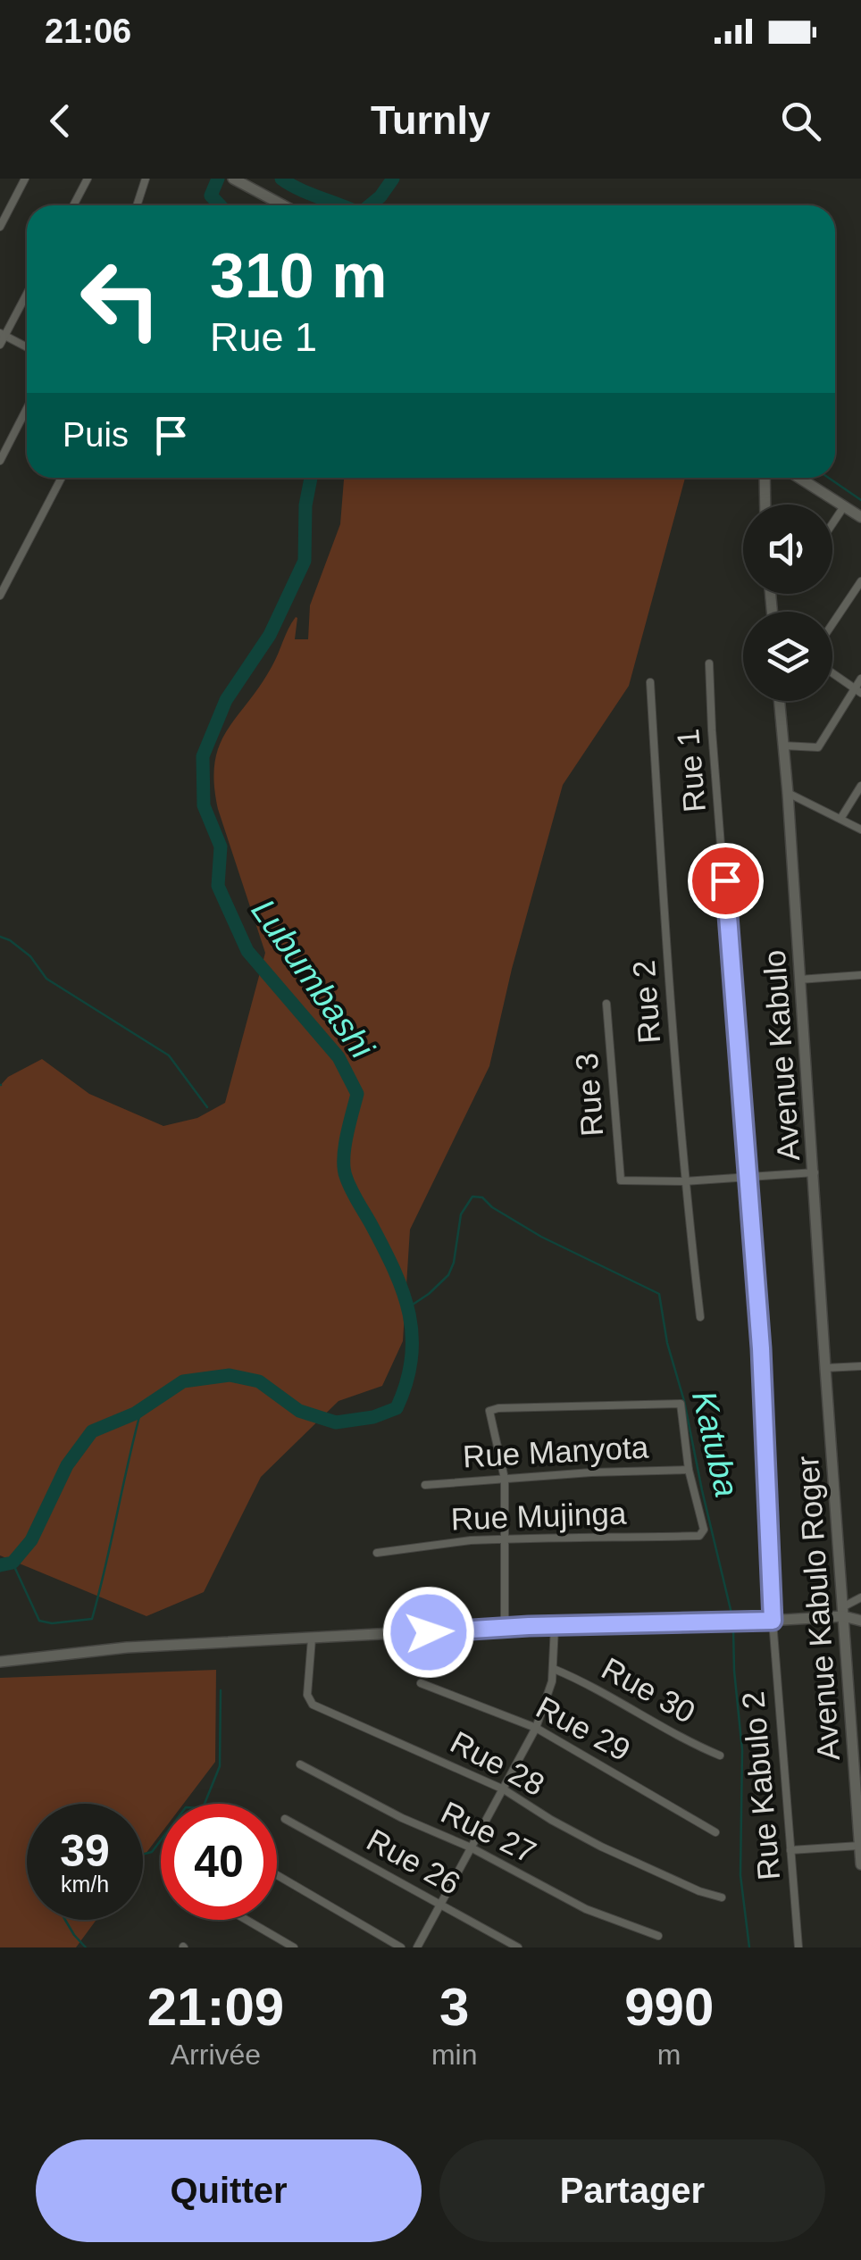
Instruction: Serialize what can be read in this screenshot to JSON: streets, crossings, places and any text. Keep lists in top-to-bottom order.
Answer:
{
  "streets": {
    "street": [
      "Rue 1",
      "Rue 2",
      "Avenue Kabulo",
      "Rue 3",
      "Rue Manyota",
      "Rue Mujinga",
      "Avenue Kabulo Roger",
      "Rue 30",
      "Rue 29",
      "Rue 28",
      "Rue Kabulo 2",
      "Rue 27",
      "Rue 26"
    ]
  },
  "crossings": [
    ["Rue 1", "Rue Kabulo 2"],
    ["Rue 2", "Rue 3"],
    ["Avenue Kabulo", "Avenue Kabulo Roger"],
    ["Rue Manyota", "Rue Mujinga"]
  ],
  "water": ["Lubumbashi", "Katuba"],
  "page": {
    "status": "21:06",
    "header": "Turnly",
    "turn": ["310 m", "Rue 1"],
    "then": "Puis",
    "speed": "39 km/h",
    "limit": "40",
    "eta": [
      "21:09",
      "Arrivée",
      "3",
      "min",
      "990",
      "m"
    ],
    "buttons": ["Quitter", "Partager"]
  }
}
